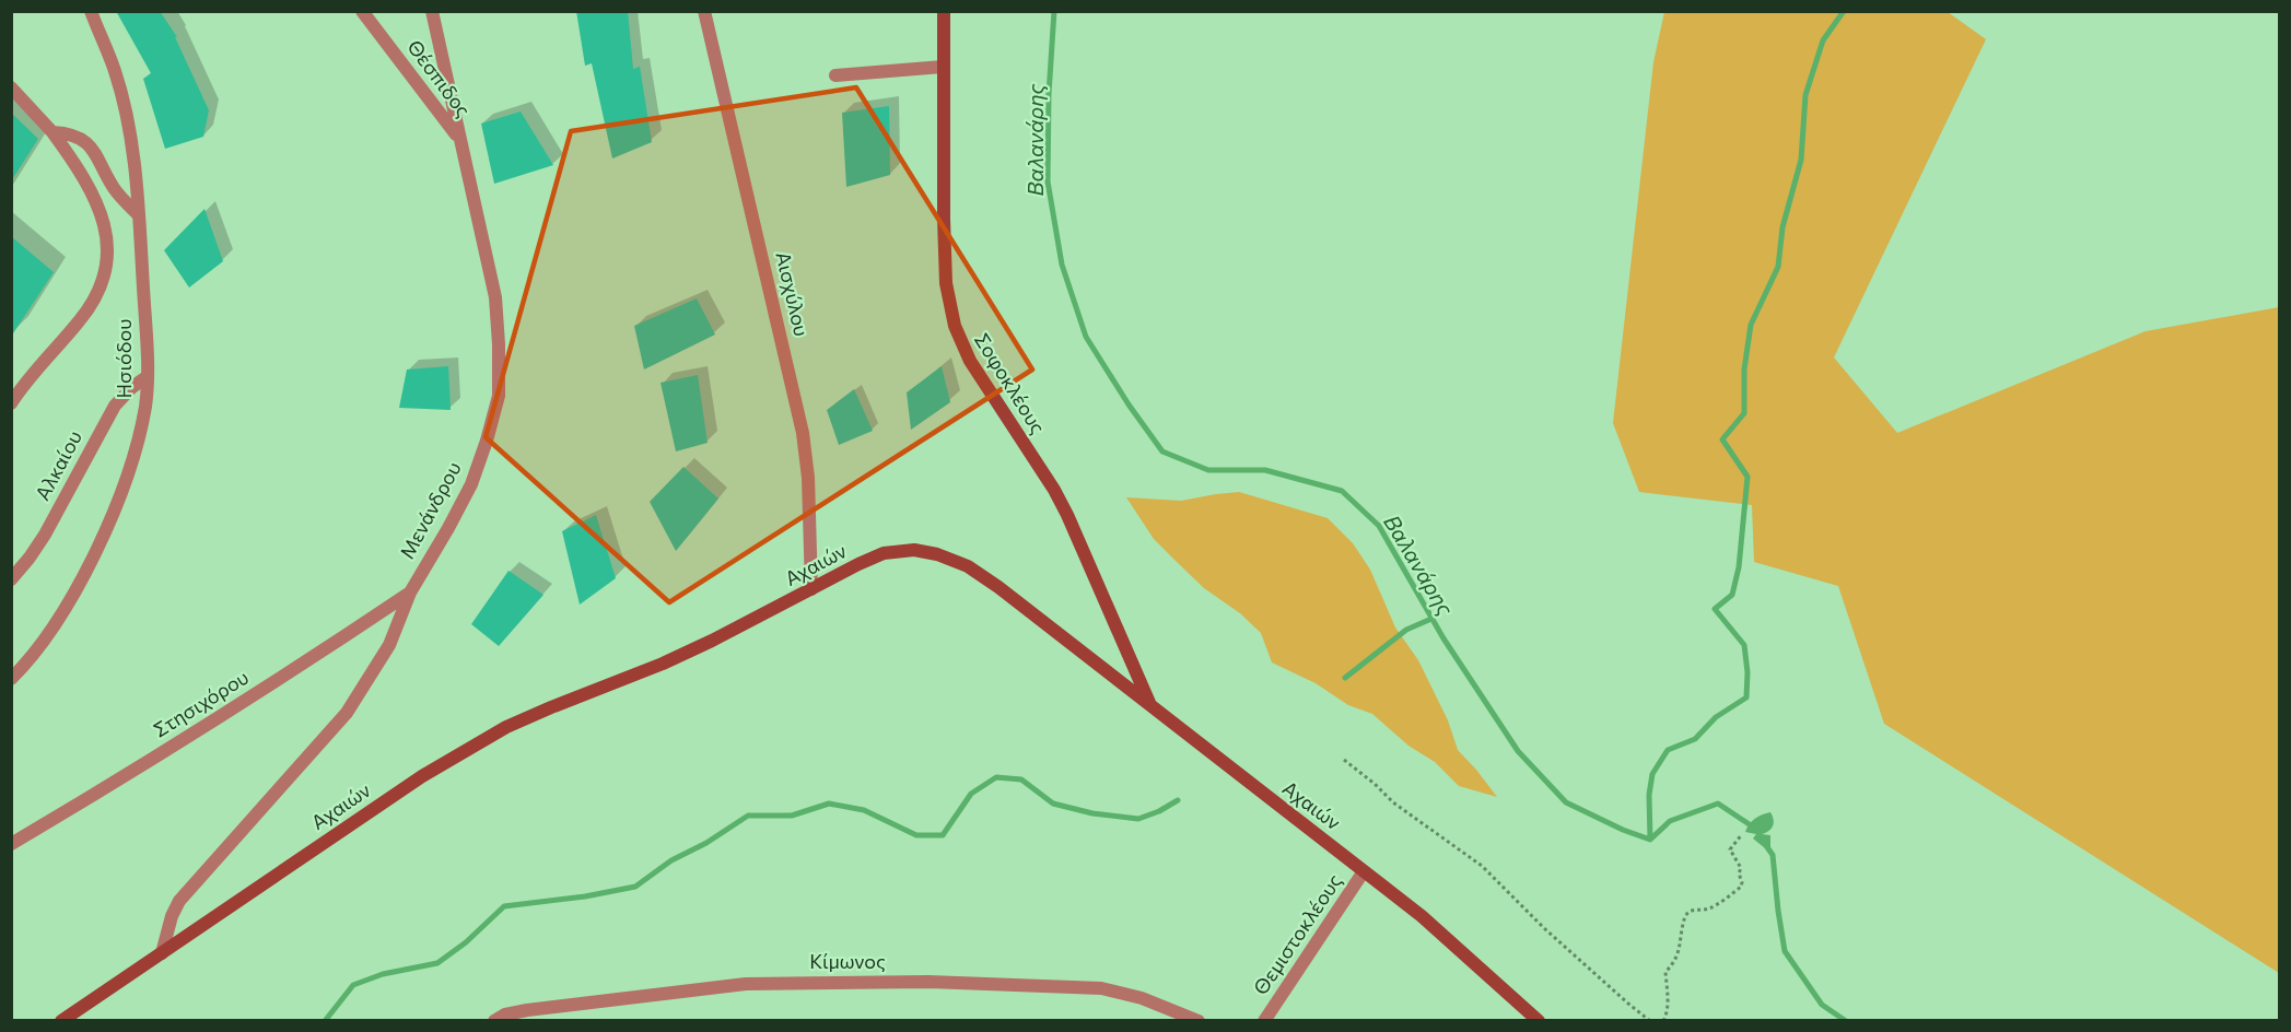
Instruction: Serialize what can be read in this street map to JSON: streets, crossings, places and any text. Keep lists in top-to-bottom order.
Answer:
{
  "streets": {
    "main road": ["Σοφοκλέους", "Αχαιών"],
    "street": [
      "Θέσπιδος",
      "Αισχύλου",
      "Ησιόδου",
      "Αλκαίου",
      "Μενάνδρου",
      "Στησιχόρου",
      "Θεμιστοκλέους",
      "Κίμωνος"
    ]
  },
  "crossings": [
    ["Θέσπιδος", "Μενάνδρου"],
    ["Αισχύλου", "Αχαιών"],
    ["Ησιόδου", "Αλκαίου"],
    ["Σοφοκλέους", "Αχαιών"],
    ["Μενάνδρου", "Αχαιών"],
    ["Μενάνδρου", "Στησιχόρου"],
    ["Αχαιών", "Θεμιστοκλέους"]
  ],
  "water": ["Βαλανάρης"]
}
